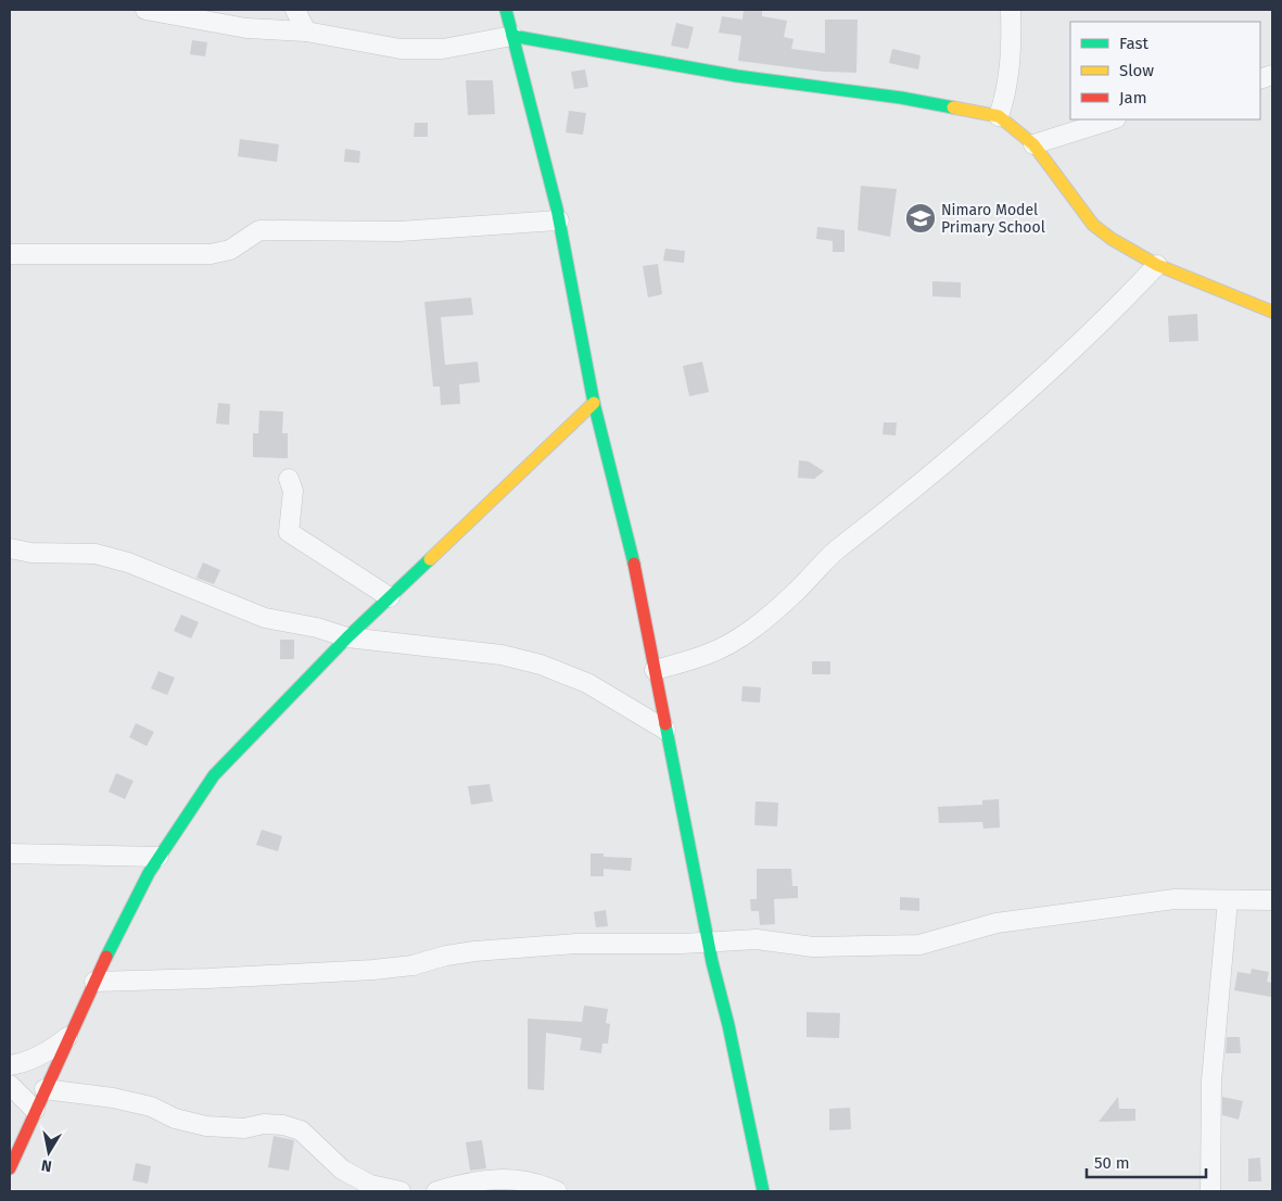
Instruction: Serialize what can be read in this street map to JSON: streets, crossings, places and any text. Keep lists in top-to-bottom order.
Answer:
{
  "places": {
    "school or university": ["Nimaro Model Primary School"]
  },
  "legend": ["Fast", "Slow", "Jam"],
  "scale_bar": "50 m",
  "north": "bottom"
}
